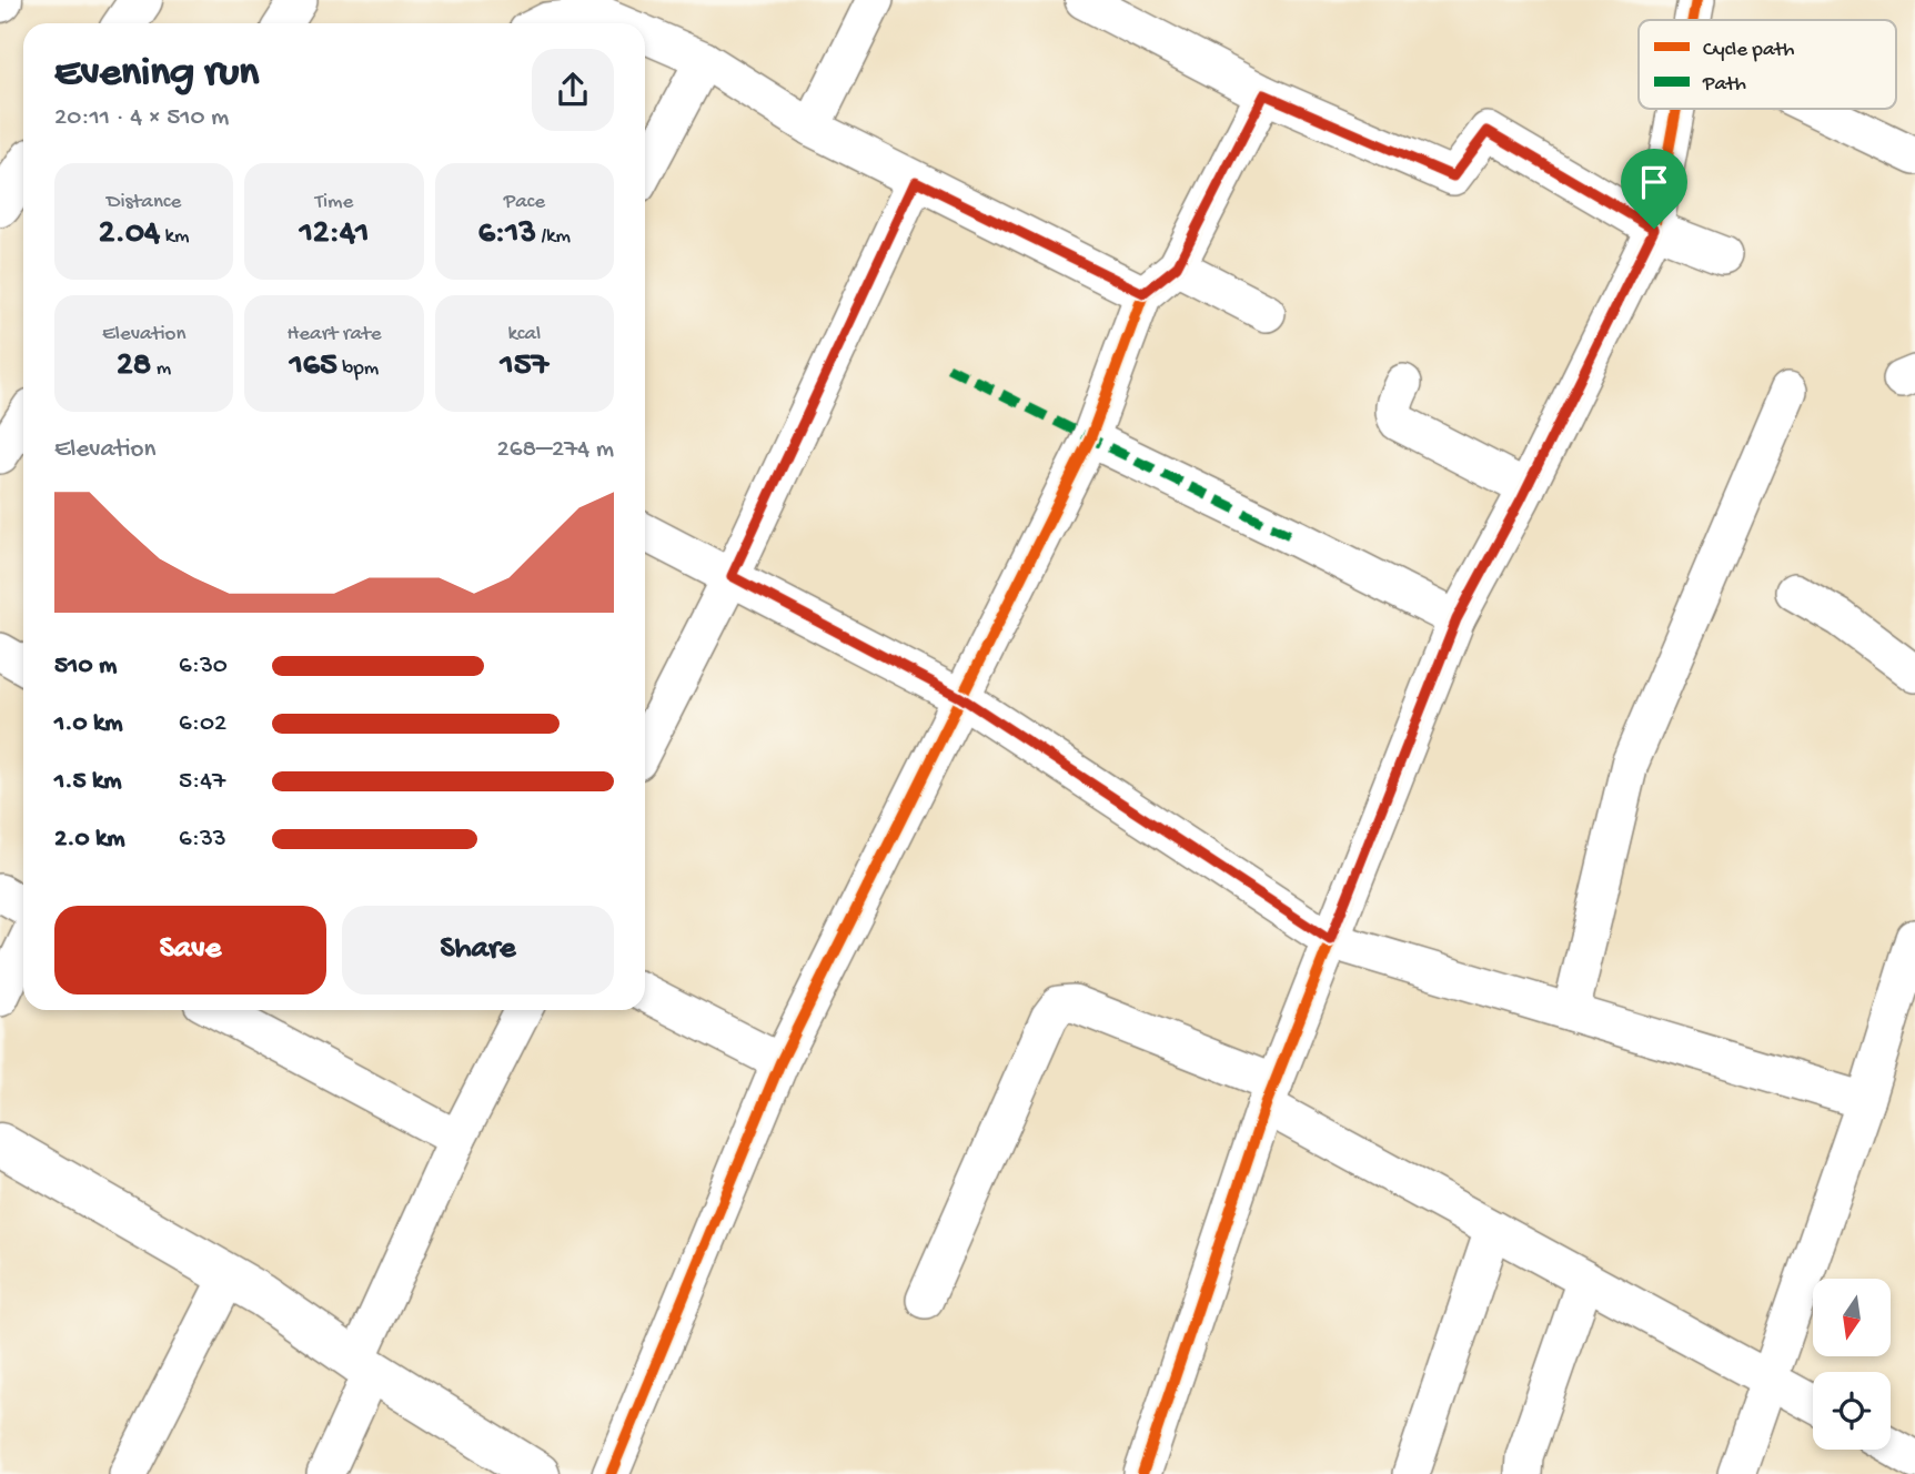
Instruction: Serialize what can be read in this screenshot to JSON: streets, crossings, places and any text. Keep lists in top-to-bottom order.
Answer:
{
  "legend": ["Cycle path", "Path"],
  "north": "bottom",
  "page": {
    "heading": ["Evening run", "20:11 · 4 × 510 m"],
    "stats": [
      ["Distance", "2.04 km"],
      ["Time", "12:41"],
      ["Pace", "6:13 /km"],
      ["Elevation", "28 m"],
      ["Heart rate", "165 bpm"],
      ["kcal", "157"]
    ],
    "chart": ["Elevation", "268–274 m"],
    "list": [
      {
        "name": "510 m",
        "note": "6:30"
      },
      {
        "name": "1.0 km",
        "note": "6:02"
      },
      {
        "name": "1.5 km",
        "note": "5:47"
      },
      {
        "name": "2.0 km",
        "note": "6:33"
      }
    ],
    "buttons": ["Save", "Share"]
  }
}
